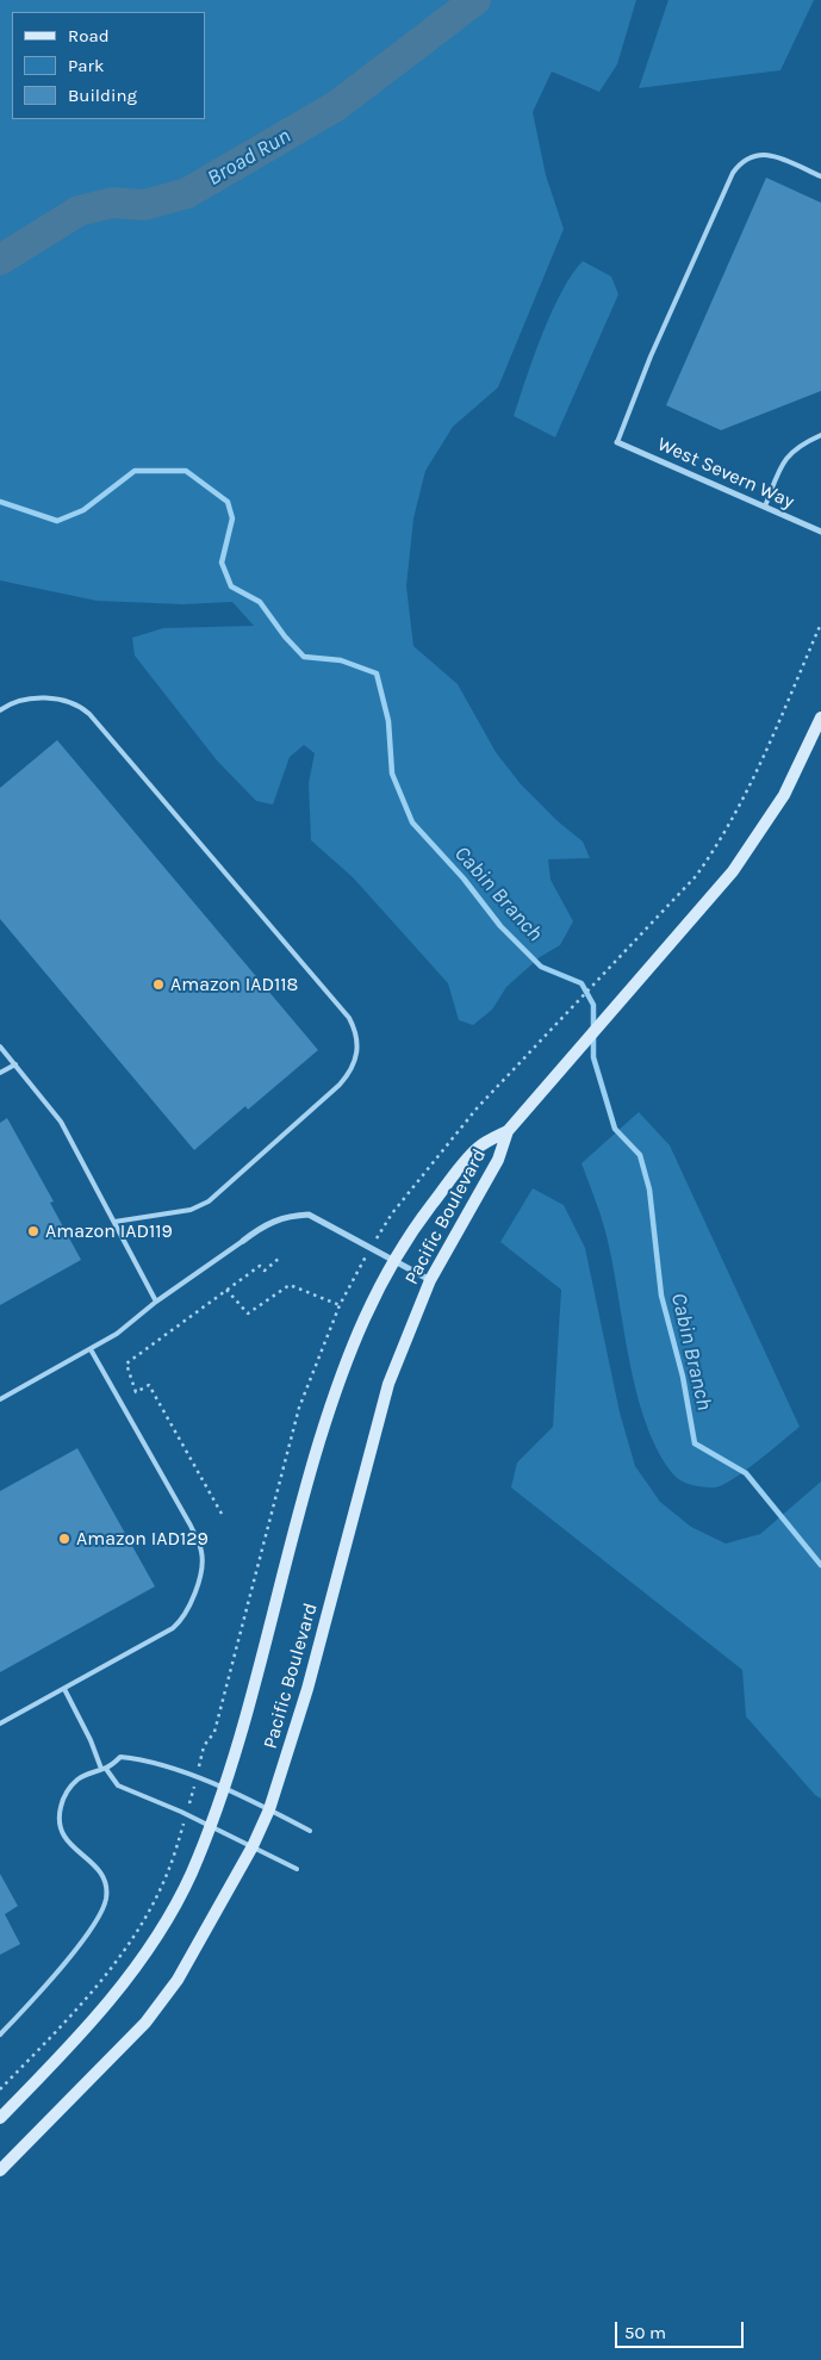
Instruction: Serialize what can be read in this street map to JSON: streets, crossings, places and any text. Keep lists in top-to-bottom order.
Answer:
{
  "streets": {
    "main road": ["Pacific Boulevard"],
    "street": ["West Severn Way"]
  },
  "water": ["Broad Run", "Cabin Branch"],
  "places": ["Amazon IAD118", "Amazon IAD119", "Amazon IAD129"],
  "legend": ["Road", "Park", "Building"],
  "scale_bar": "50 m"
}
